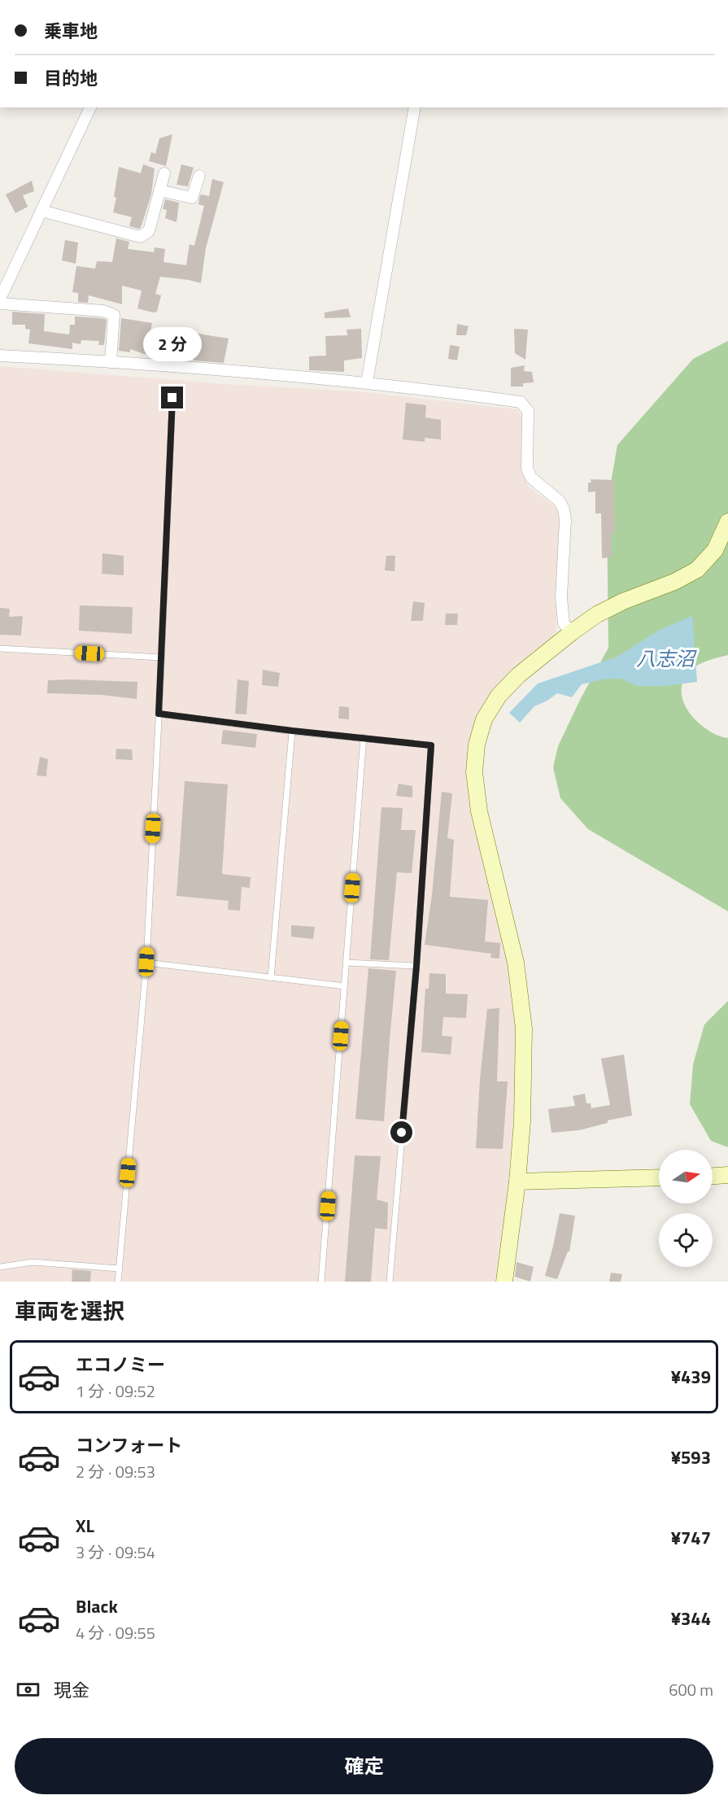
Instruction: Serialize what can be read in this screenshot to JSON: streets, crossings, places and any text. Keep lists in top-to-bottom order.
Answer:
{
  "water": ["八志沼"],
  "north": "right",
  "page": {
    "banner": ["乗車地", "目的地"],
    "bubble": "2 分",
    "heading": "車両を選択",
    "list": [
      {
        "name": "エコノミー",
        "note": "1 分 · 09:52",
        "value": "¥439"
      },
      {
        "name": "コンフォート",
        "note": "2 分 · 09:53",
        "value": "¥593"
      },
      {
        "name": "XL",
        "note": "3 分 · 09:54",
        "value": "¥747"
      },
      {
        "name": "Black",
        "note": "4 分 · 09:55",
        "value": "¥344"
      }
    ],
    "pay": ["現金", "600 m"],
    "buttons": "確定"
  }
}
